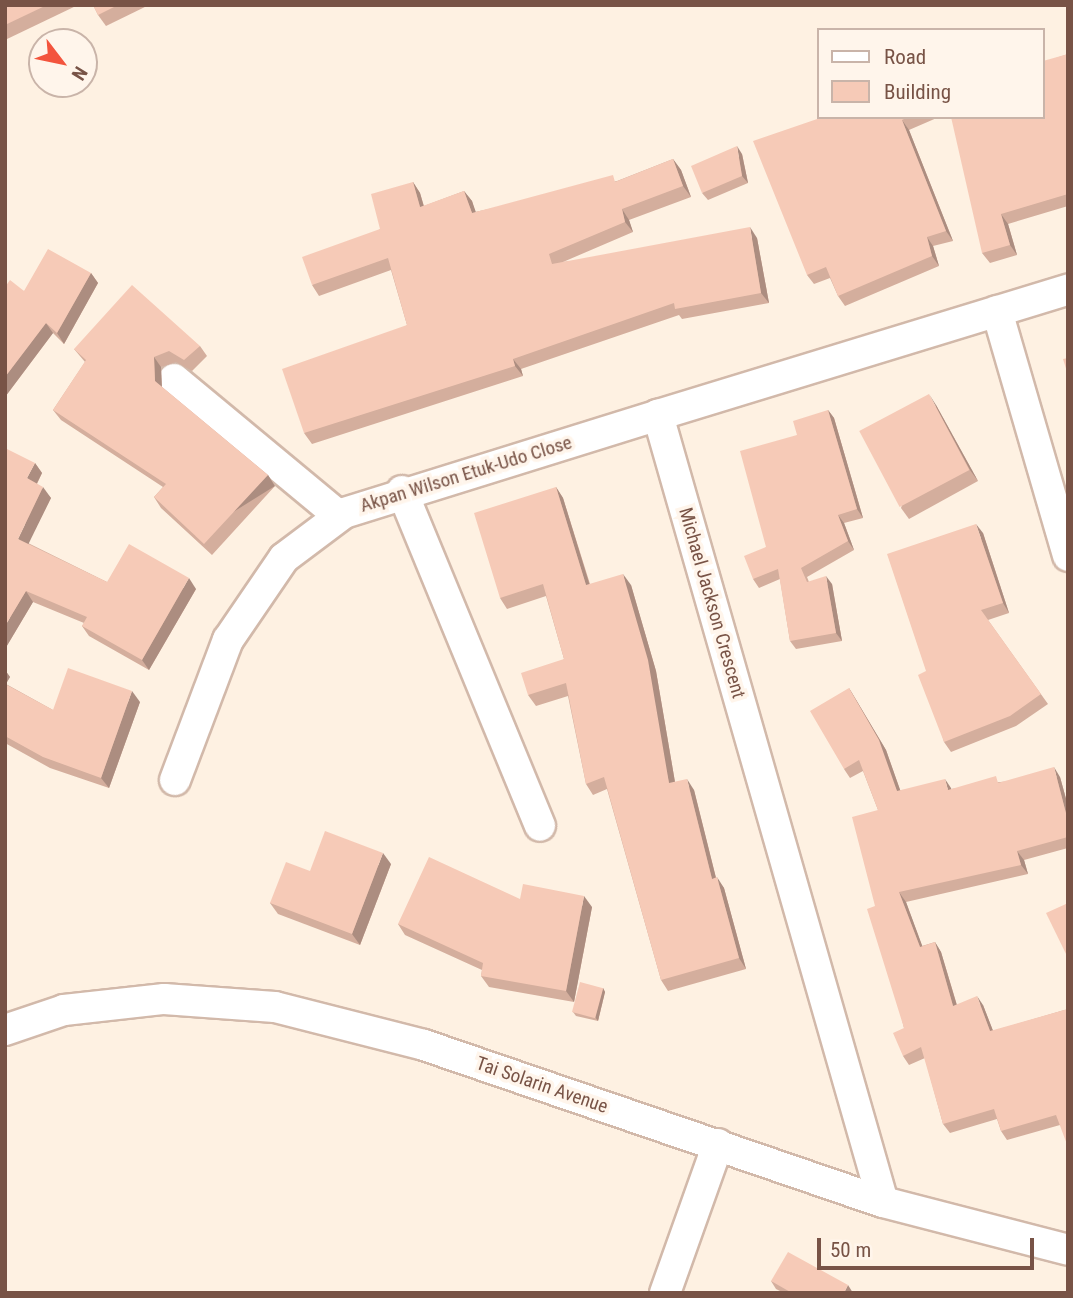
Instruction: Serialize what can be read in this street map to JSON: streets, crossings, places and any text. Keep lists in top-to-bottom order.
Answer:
{
  "streets": {
    "street": ["Akpan Wilson Etuk-Udo Close", "Michael Jackson Crescent", "Tai Solarin Avenue"]
  },
  "crossings": [
    ["Akpan Wilson Etuk-Udo Close", "Michael Jackson Crescent"],
    ["Michael Jackson Crescent", "Tai Solarin Avenue"]
  ],
  "legend": ["Road", "Building"],
  "scale_bar": "50 m",
  "north": "bottom right"
}
